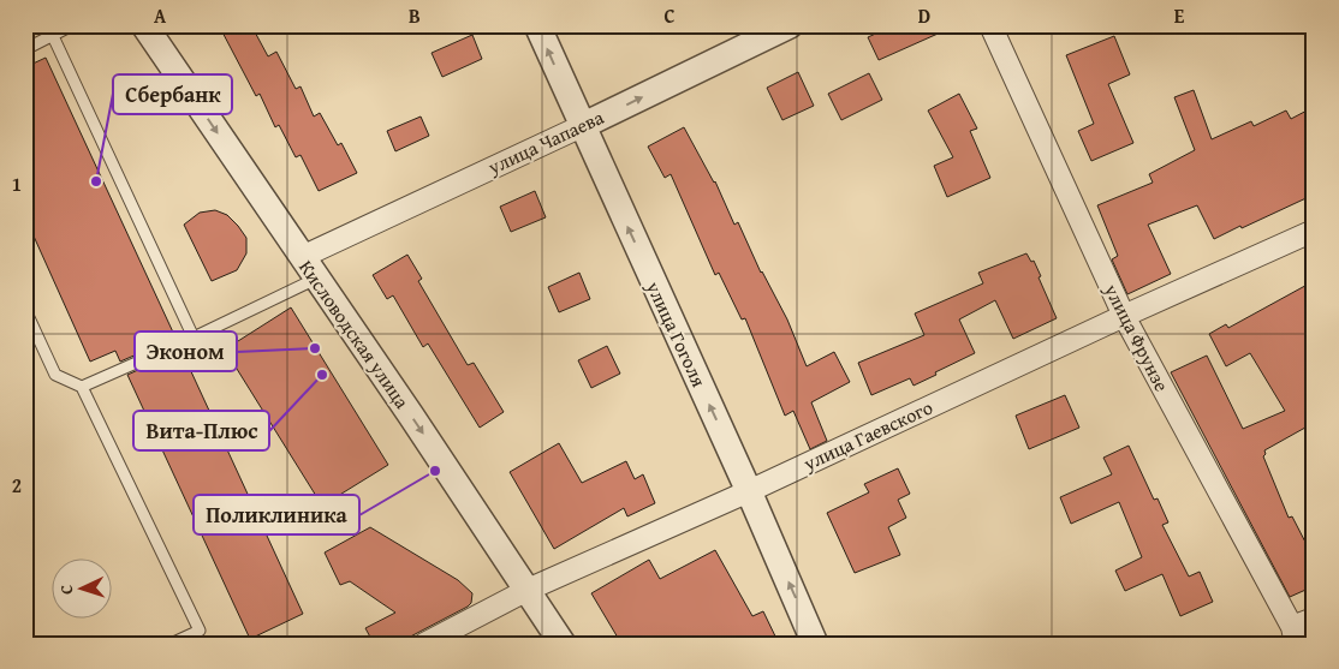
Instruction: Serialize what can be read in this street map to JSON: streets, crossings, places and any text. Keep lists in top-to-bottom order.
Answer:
{
  "streets": {
    "street": [
      "улица Чапаева",
      "Кисловодская улица",
      "улица Гоголя",
      "улица Фрунзе",
      "улица Гаевского"
    ]
  },
  "crossings": [
    ["улица Чапаева", "Кисловодская улица"],
    ["улица Чапаева", "улица Гоголя"],
    ["Кисловодская улица", "улица Гаевского"],
    ["улица Гоголя", "улица Гаевского"],
    ["улица Фрунзе", "улица Гаевского"]
  ],
  "one_way": ["улица Чапаева", "Кисловодская улица", "улица Гоголя"],
  "places": [
    "Сбербанк",
    "Эконом",
    "Вита-Плюс",
    "Поликлиника"
  ],
  "north": "left",
  "grid": {
    "columns": [
      "A",
      "B",
      "C",
      "D",
      "E"
    ],
    "rows": ["1", "2"]
  }
}
